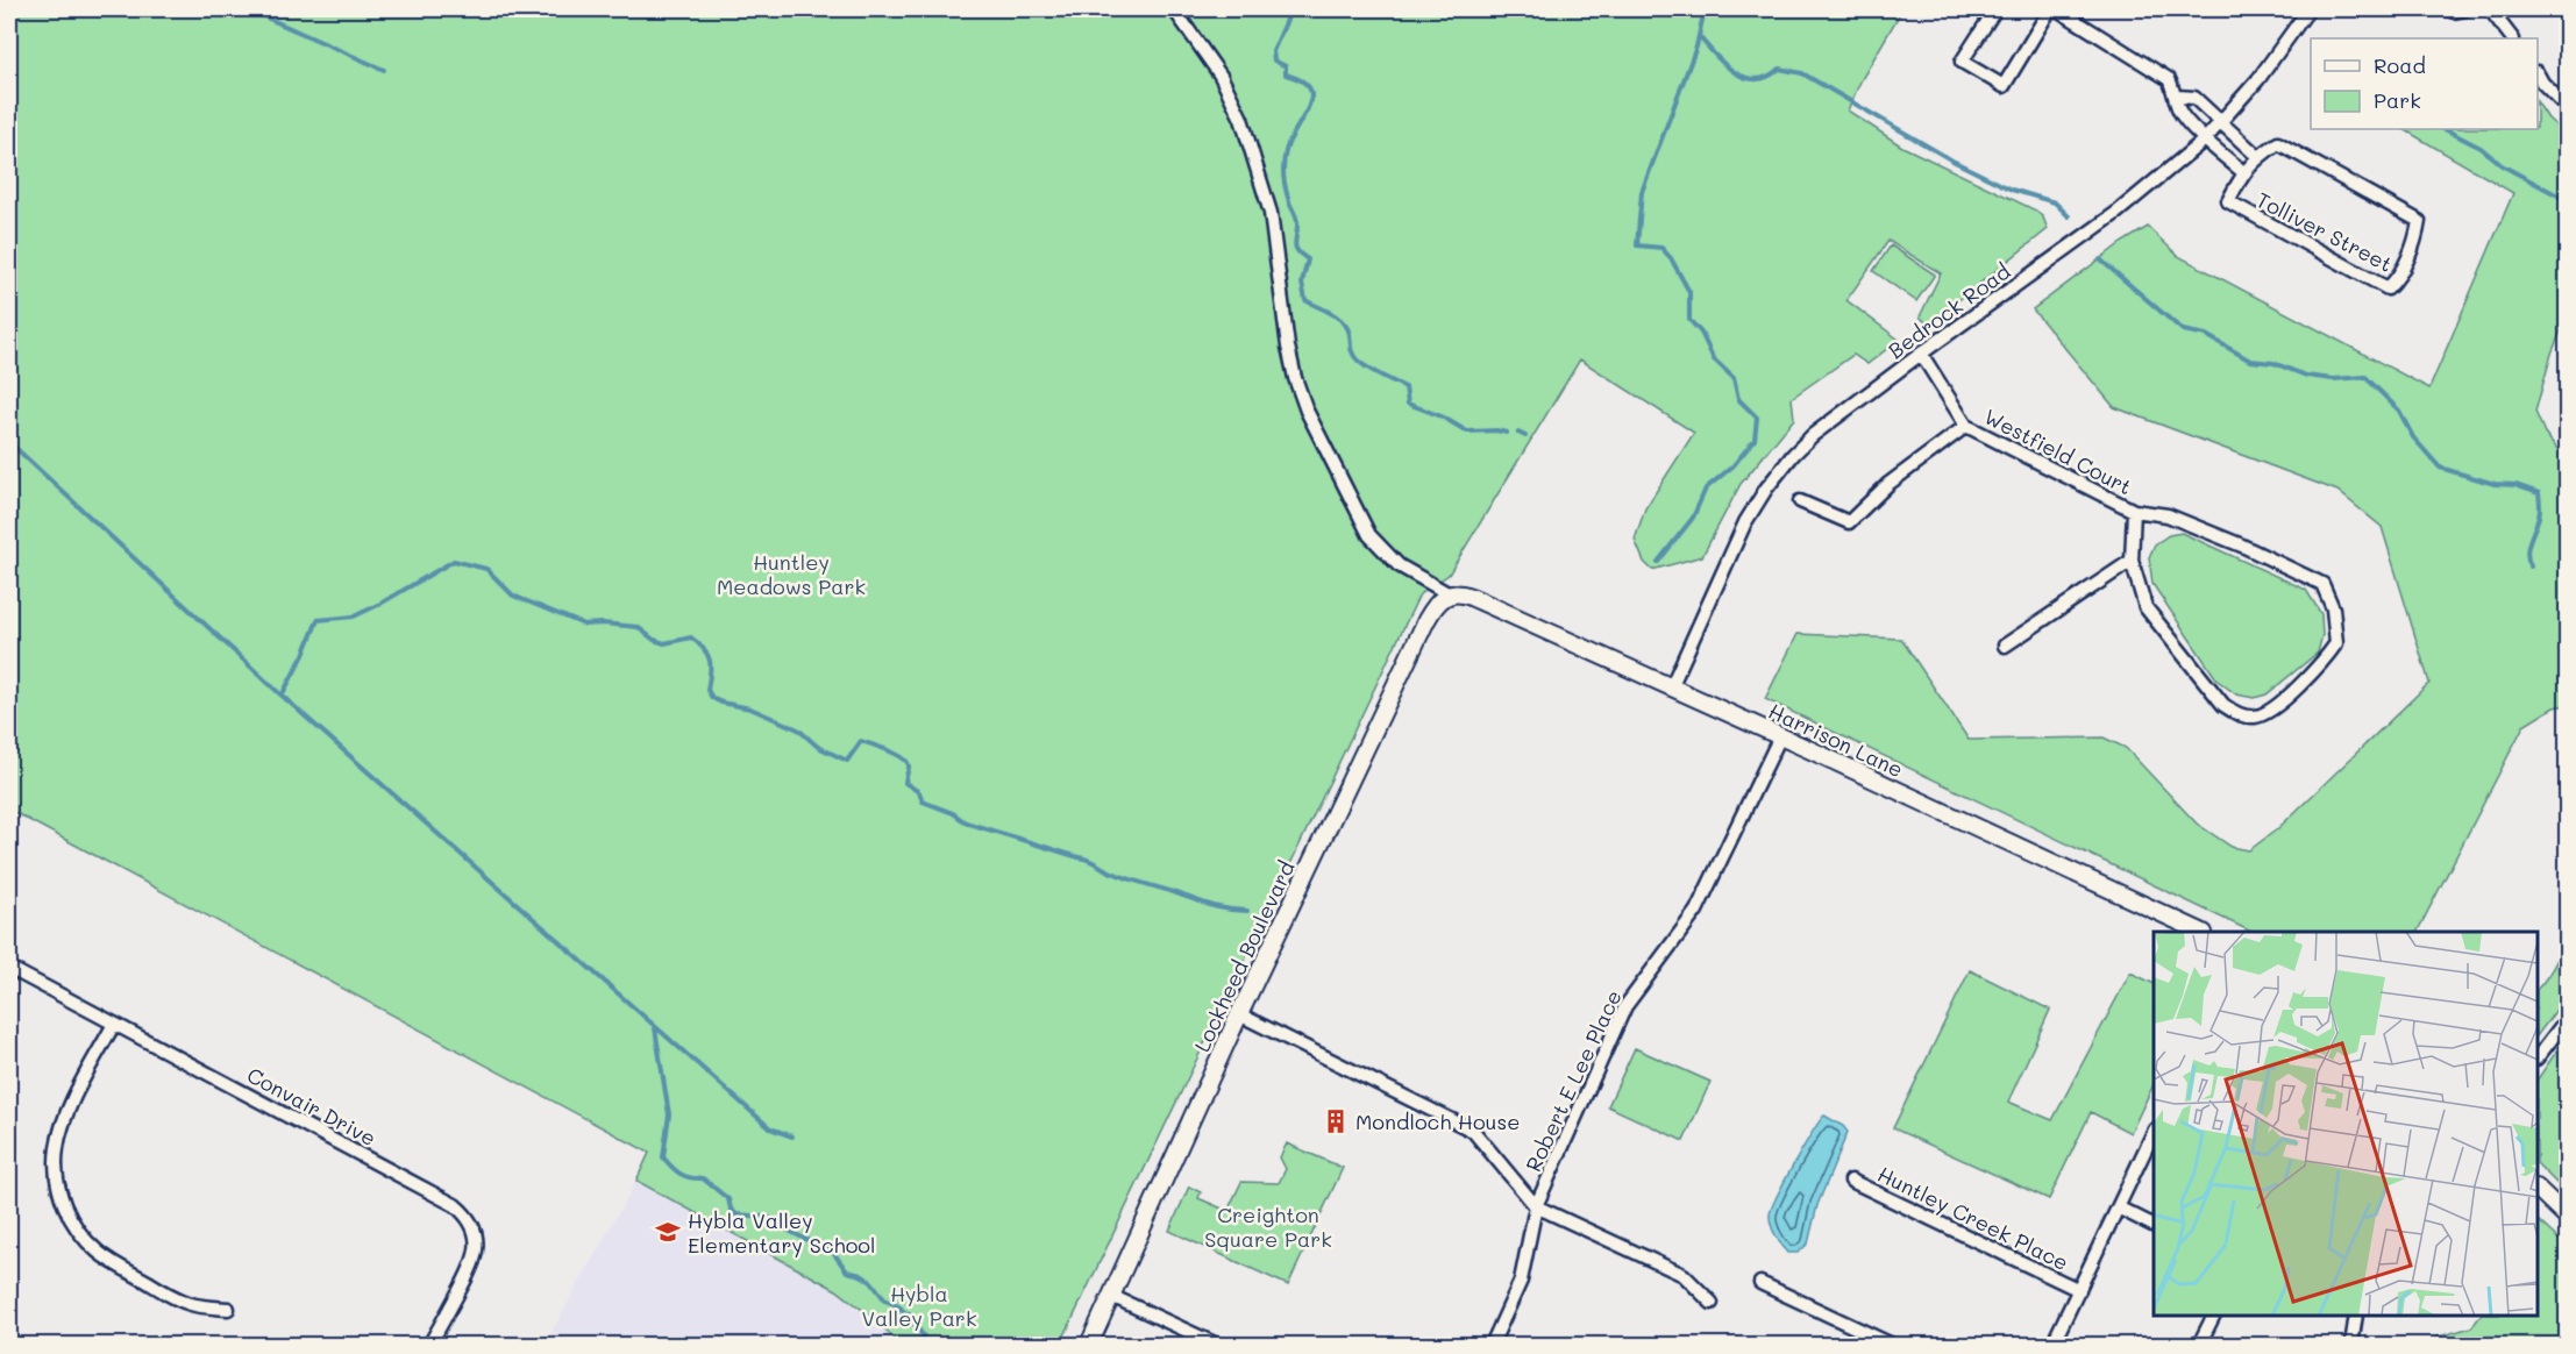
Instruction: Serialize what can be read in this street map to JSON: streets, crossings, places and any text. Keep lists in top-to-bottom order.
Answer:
{
  "streets": {
    "street": [
      "Tolliver Street",
      "Bedrock Road",
      "Westfield Court",
      "Harrison Lane",
      "Lockheed Boulevard",
      "Robert E Lee Place",
      "Convair Drive",
      "Huntley Creek Place"
    ]
  },
  "crossings": [
    ["Tolliver Street", "Bedrock Road"],
    ["Bedrock Road", "Westfield Court"],
    ["Bedrock Road", "Harrison Lane"],
    ["Harrison Lane", "Lockheed Boulevard"],
    ["Harrison Lane", "Robert E Lee Place"]
  ],
  "parks": ["Huntley Meadows Park", "Creighton Square Park", "Hybla Valley Park"],
  "places": {
    "building": ["Mondloch House"],
    "school or university": ["Hybla Valley Elementary School"]
  },
  "legend": ["Road", "Park"]
}
